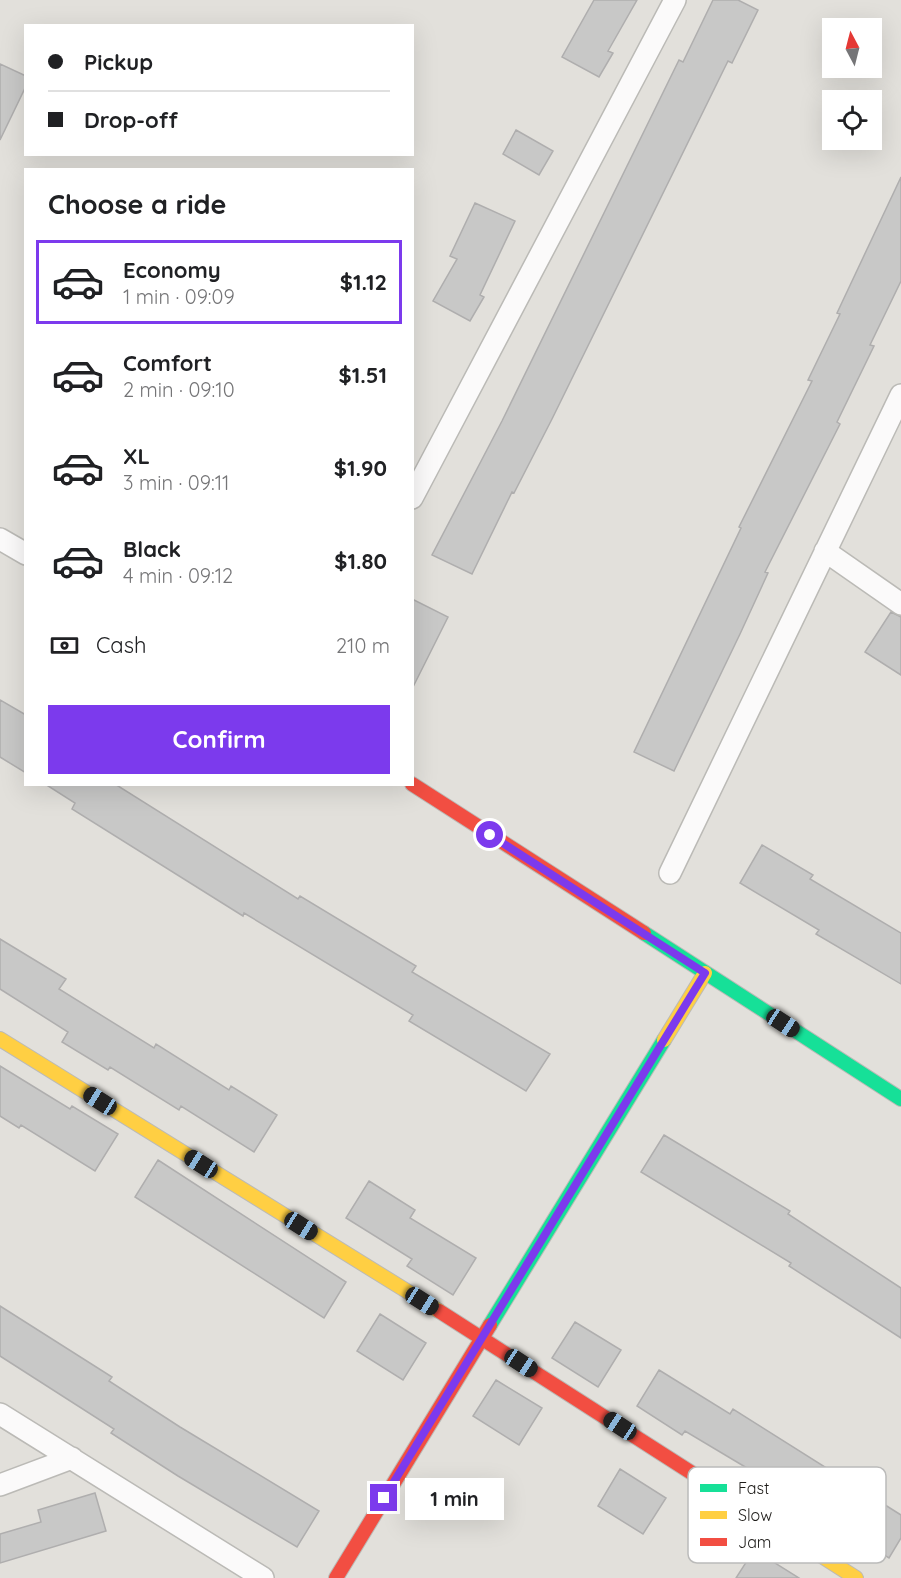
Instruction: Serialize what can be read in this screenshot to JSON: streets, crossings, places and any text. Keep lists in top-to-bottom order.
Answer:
{
  "legend": ["Fast", "Slow", "Jam"],
  "north": "top",
  "page": {
    "banner": ["Pickup", "Drop-off"],
    "heading": "Choose a ride",
    "list": [
      {
        "name": "Economy",
        "note": "1 min · 09:09",
        "value": "$1.12"
      },
      {
        "name": "Comfort",
        "note": "2 min · 09:10",
        "value": "$1.51"
      },
      {
        "name": "XL",
        "note": "3 min · 09:11",
        "value": "$1.90"
      },
      {
        "name": "Black",
        "note": "4 min · 09:12",
        "value": "$1.80"
      }
    ],
    "pay": ["Cash", "210 m"],
    "buttons": "Confirm",
    "bubble": "1 min"
  }
}
